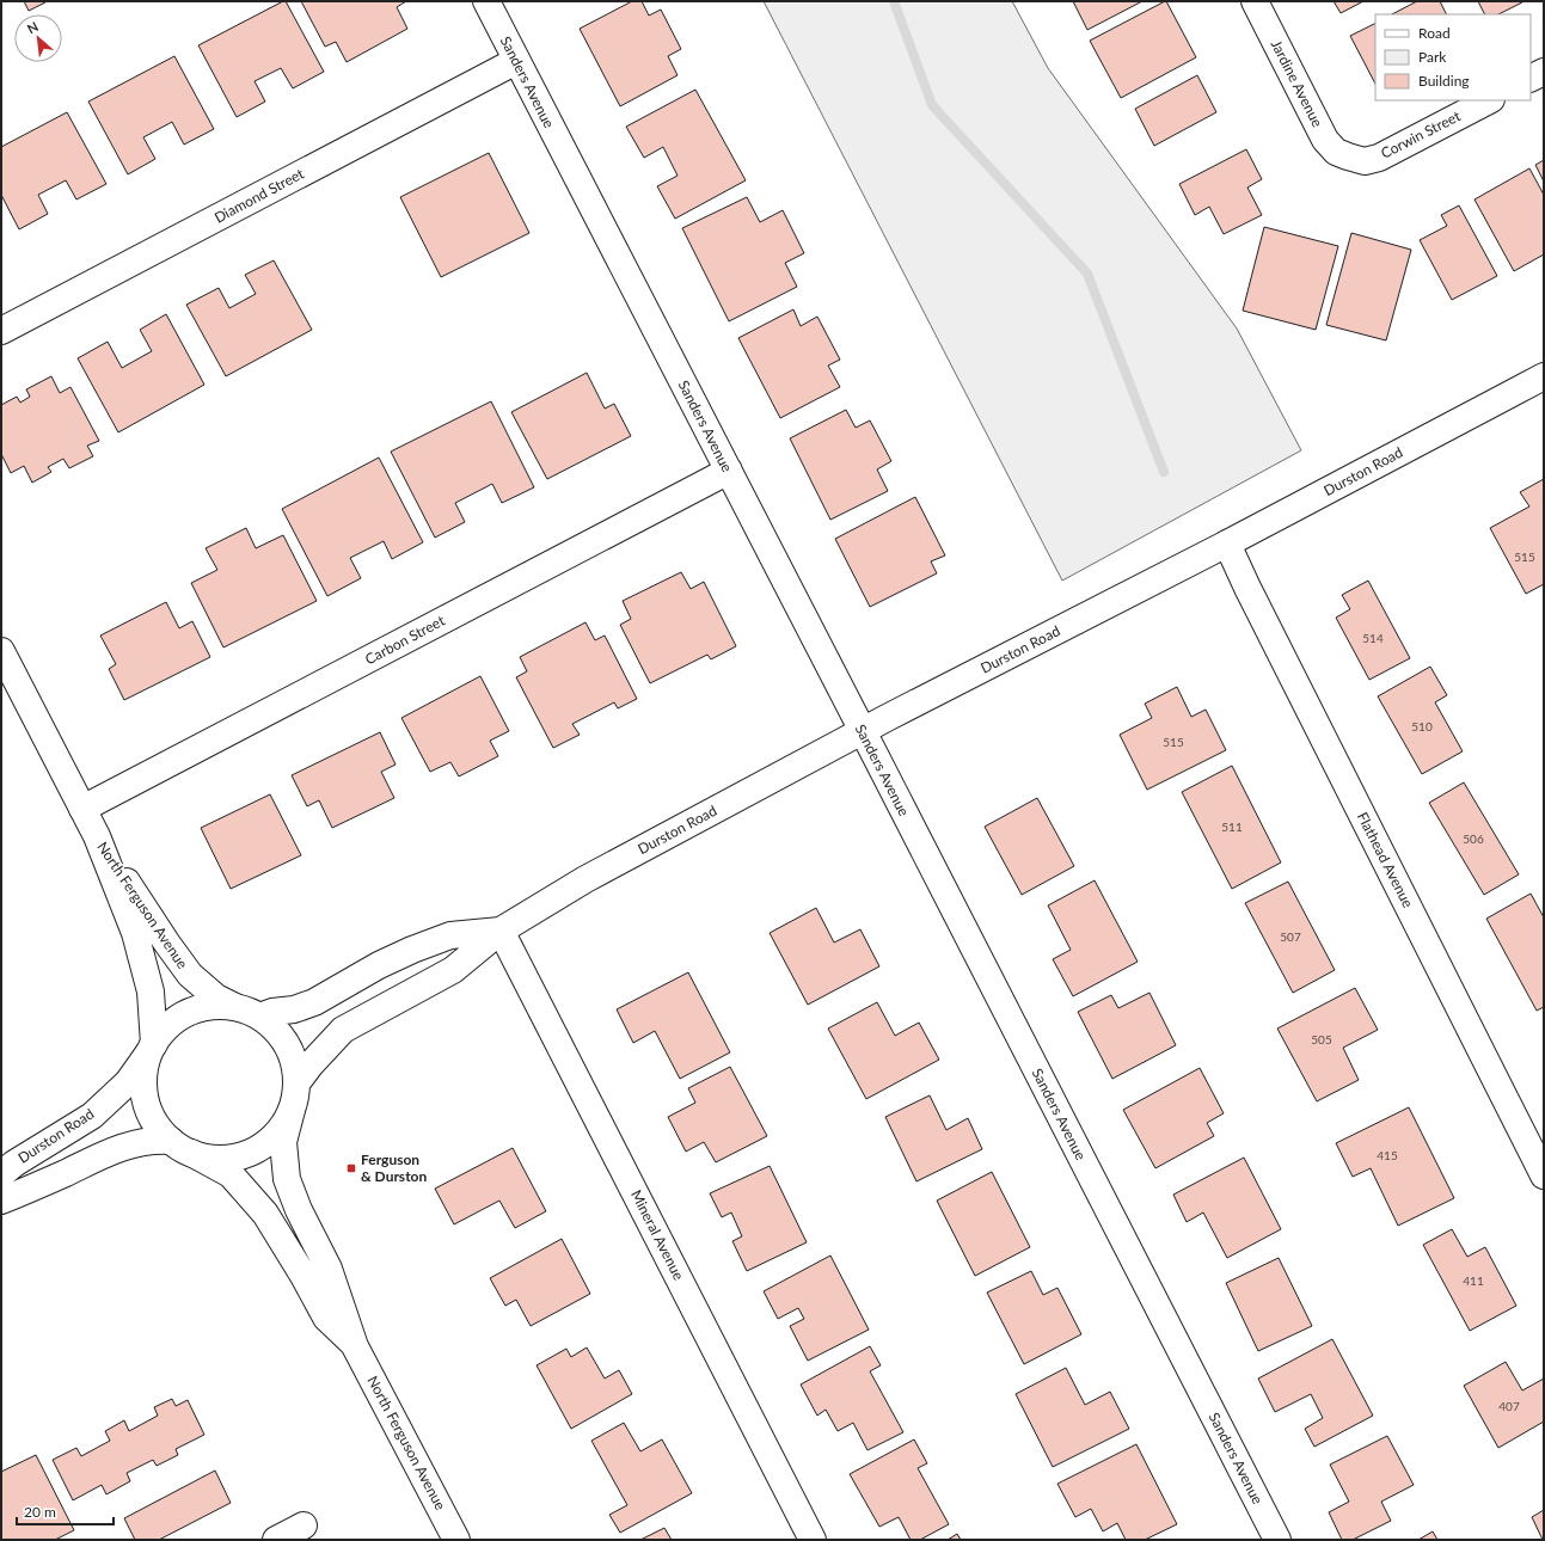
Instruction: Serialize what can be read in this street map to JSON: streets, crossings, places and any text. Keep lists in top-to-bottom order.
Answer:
{
  "streets": {
    "street": [
      "Sanders Avenue",
      "Jardine Avenue",
      "Corwin Street",
      "Diamond Street",
      "Durston Road",
      "Carbon Street",
      "Flathead Avenue",
      "North Ferguson Avenue",
      "Mineral Avenue"
    ]
  },
  "crossings": [
    ["Sanders Avenue", "Diamond Street"],
    ["Sanders Avenue", "Durston Road"],
    ["Sanders Avenue", "Carbon Street"],
    ["Jardine Avenue", "Corwin Street"],
    ["Durston Road", "Flathead Avenue"],
    ["Durston Road", "North Ferguson Avenue"],
    ["Durston Road", "Mineral Avenue"],
    ["Carbon Street", "North Ferguson Avenue"]
  ],
  "places": {
    "transit": ["Ferguson & Durston"]
  },
  "house_numbers": [
    "515",
    "514",
    "510",
    "515",
    "511",
    "506",
    "507",
    "505",
    "415",
    "411",
    "407"
  ],
  "legend": ["Road", "Park", "Building"],
  "scale_bar": "20 m",
  "north": "top left"
}
